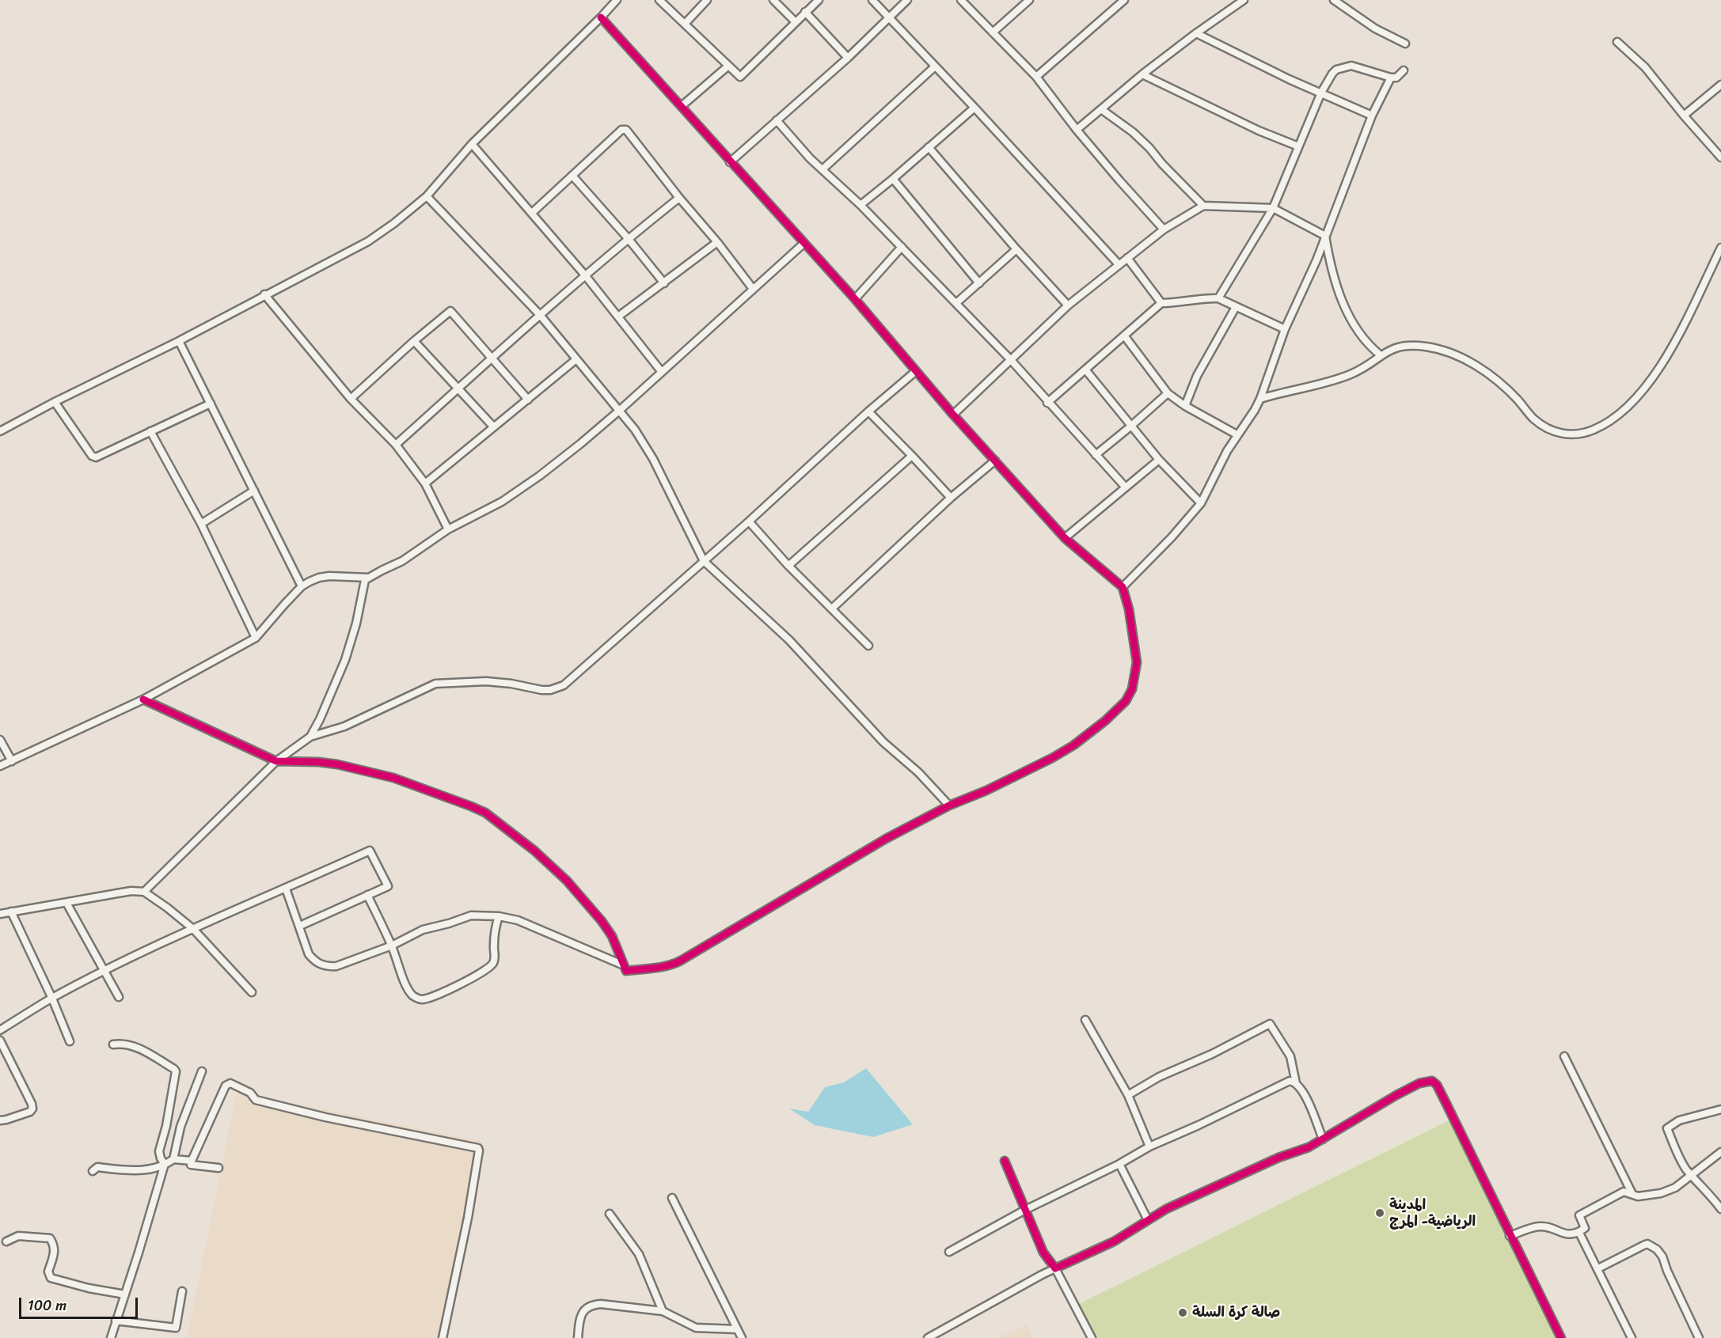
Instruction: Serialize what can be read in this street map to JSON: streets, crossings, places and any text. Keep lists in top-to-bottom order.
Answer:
{
  "places": ["المدينة الرياضية- المرج", "صالة كرة السلة"],
  "scale_bar": "100 m"
}
